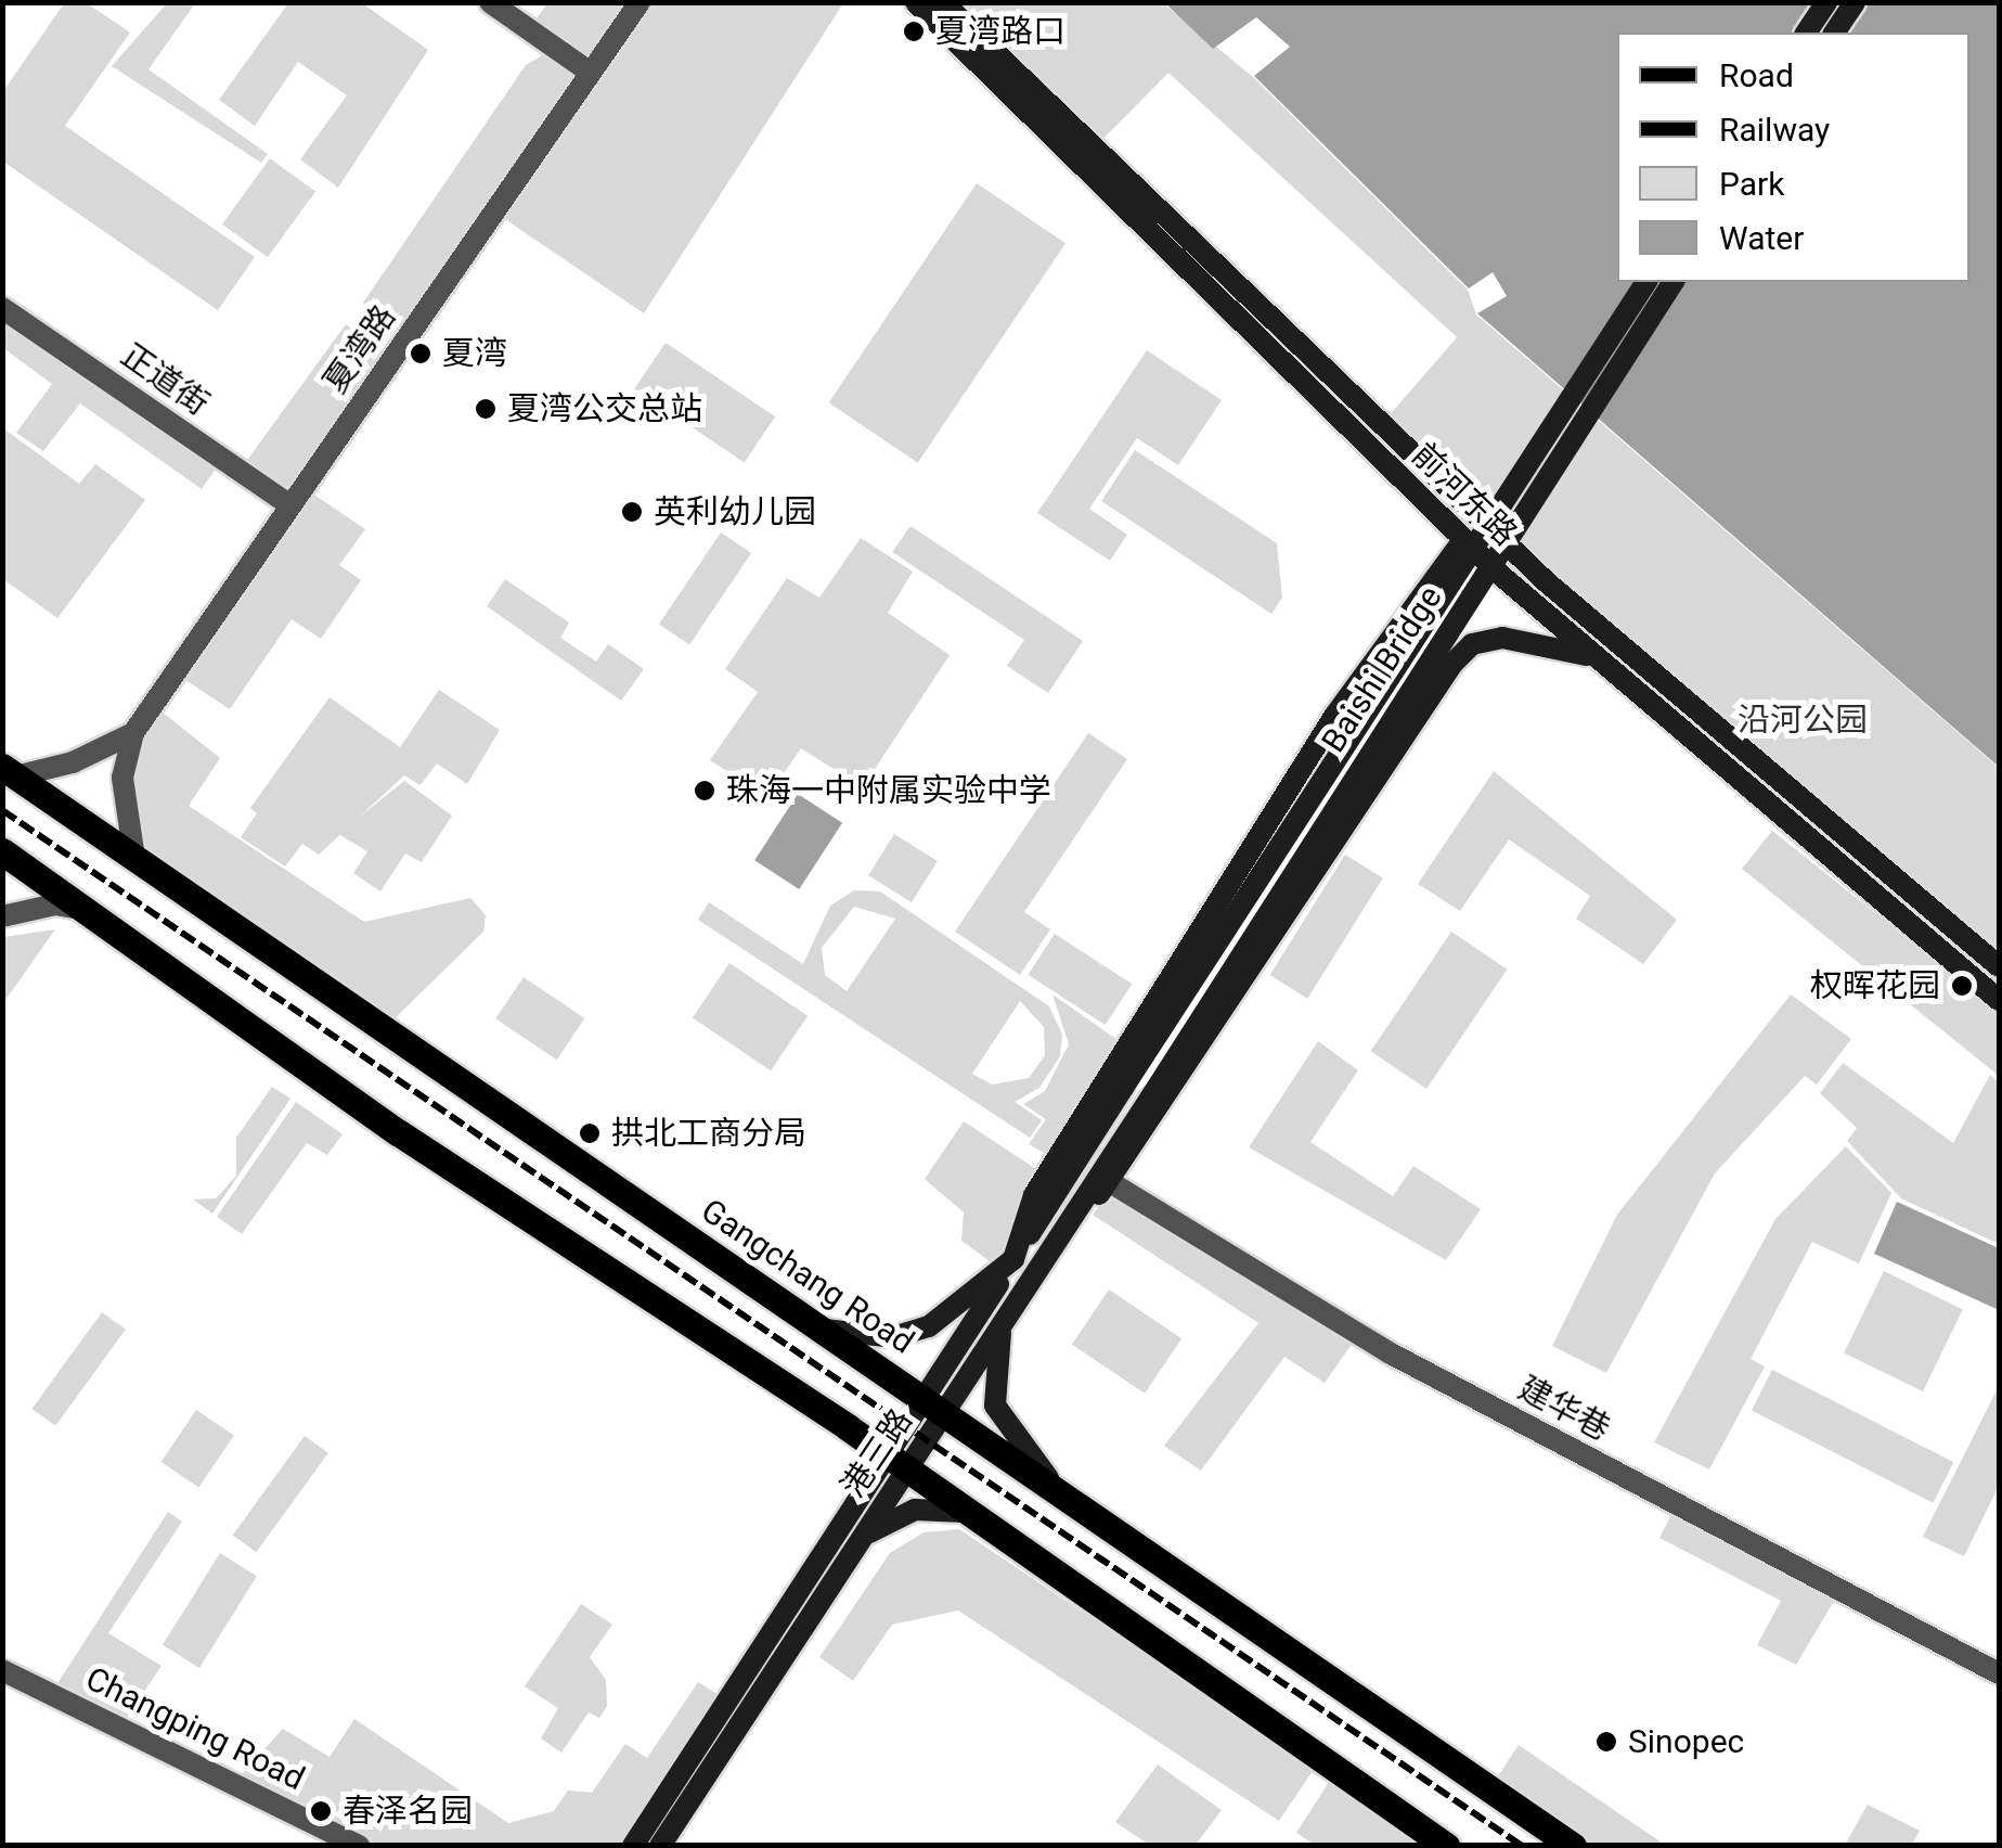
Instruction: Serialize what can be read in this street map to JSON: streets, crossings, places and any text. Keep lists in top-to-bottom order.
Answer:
{
  "streets": {
    "main road": [
      "前河东路",
      "Baishi Bridge",
      "Gangchang Road",
      "港三路"
    ],
    "street": [
      "夏湾路",
      "正道街",
      "建华巷",
      "Changping Road"
    ]
  },
  "crossings": [
    ["夏湾路", "正道街"],
    ["Baishi Bridge", "Gangchang Road"],
    ["Baishi Bridge", "港三路"],
    ["Gangchang Road", "港三路"]
  ],
  "parks": ["沿河公园"],
  "places": [
    "夏湾路口",
    "夏湾",
    "夏湾公交总站",
    "英利幼儿园",
    "珠海一中附属实验中学",
    "权晖花园",
    "拱北工商分局",
    "Sinopec",
    "春泽名园"
  ],
  "legend": [
    "Road",
    "Railway",
    "Park",
    "Water"
  ]
}
